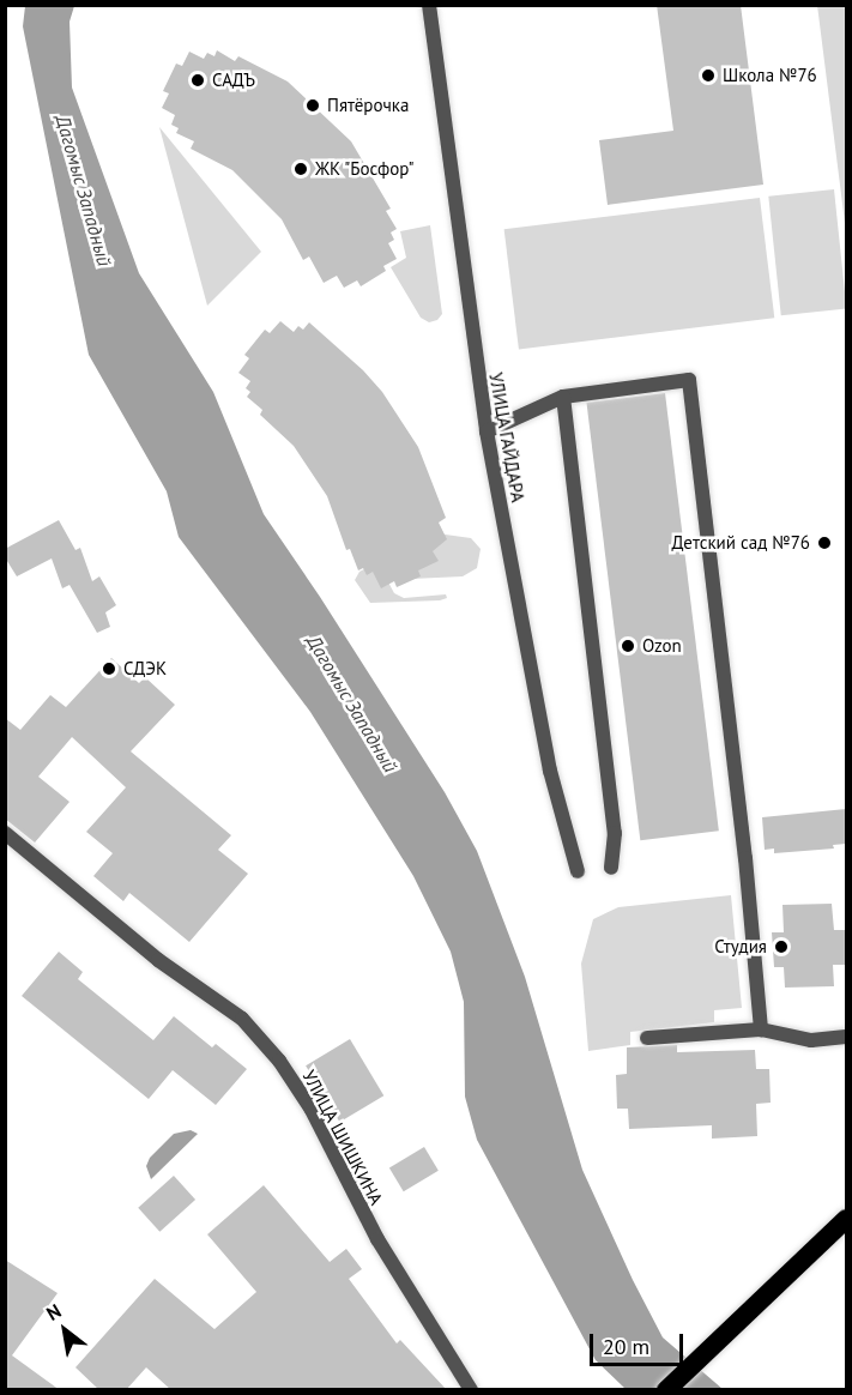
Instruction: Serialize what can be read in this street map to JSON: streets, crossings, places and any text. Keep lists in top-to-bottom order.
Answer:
{
  "streets": {
    "street": ["УЛИЦА ГАЙДАРА", "УЛИЦА ШИШКИНА"]
  },
  "water": ["Дагомыс Западный"],
  "places": [
    "Школа №76",
    "САДЪ",
    "Пятёрочка",
    "ЖК \"Босфор\"",
    "Детский сад №76",
    "Ozon",
    "СДЭК",
    "Студия"
  ],
  "scale_bar": "20 m",
  "north": "top left"
}
